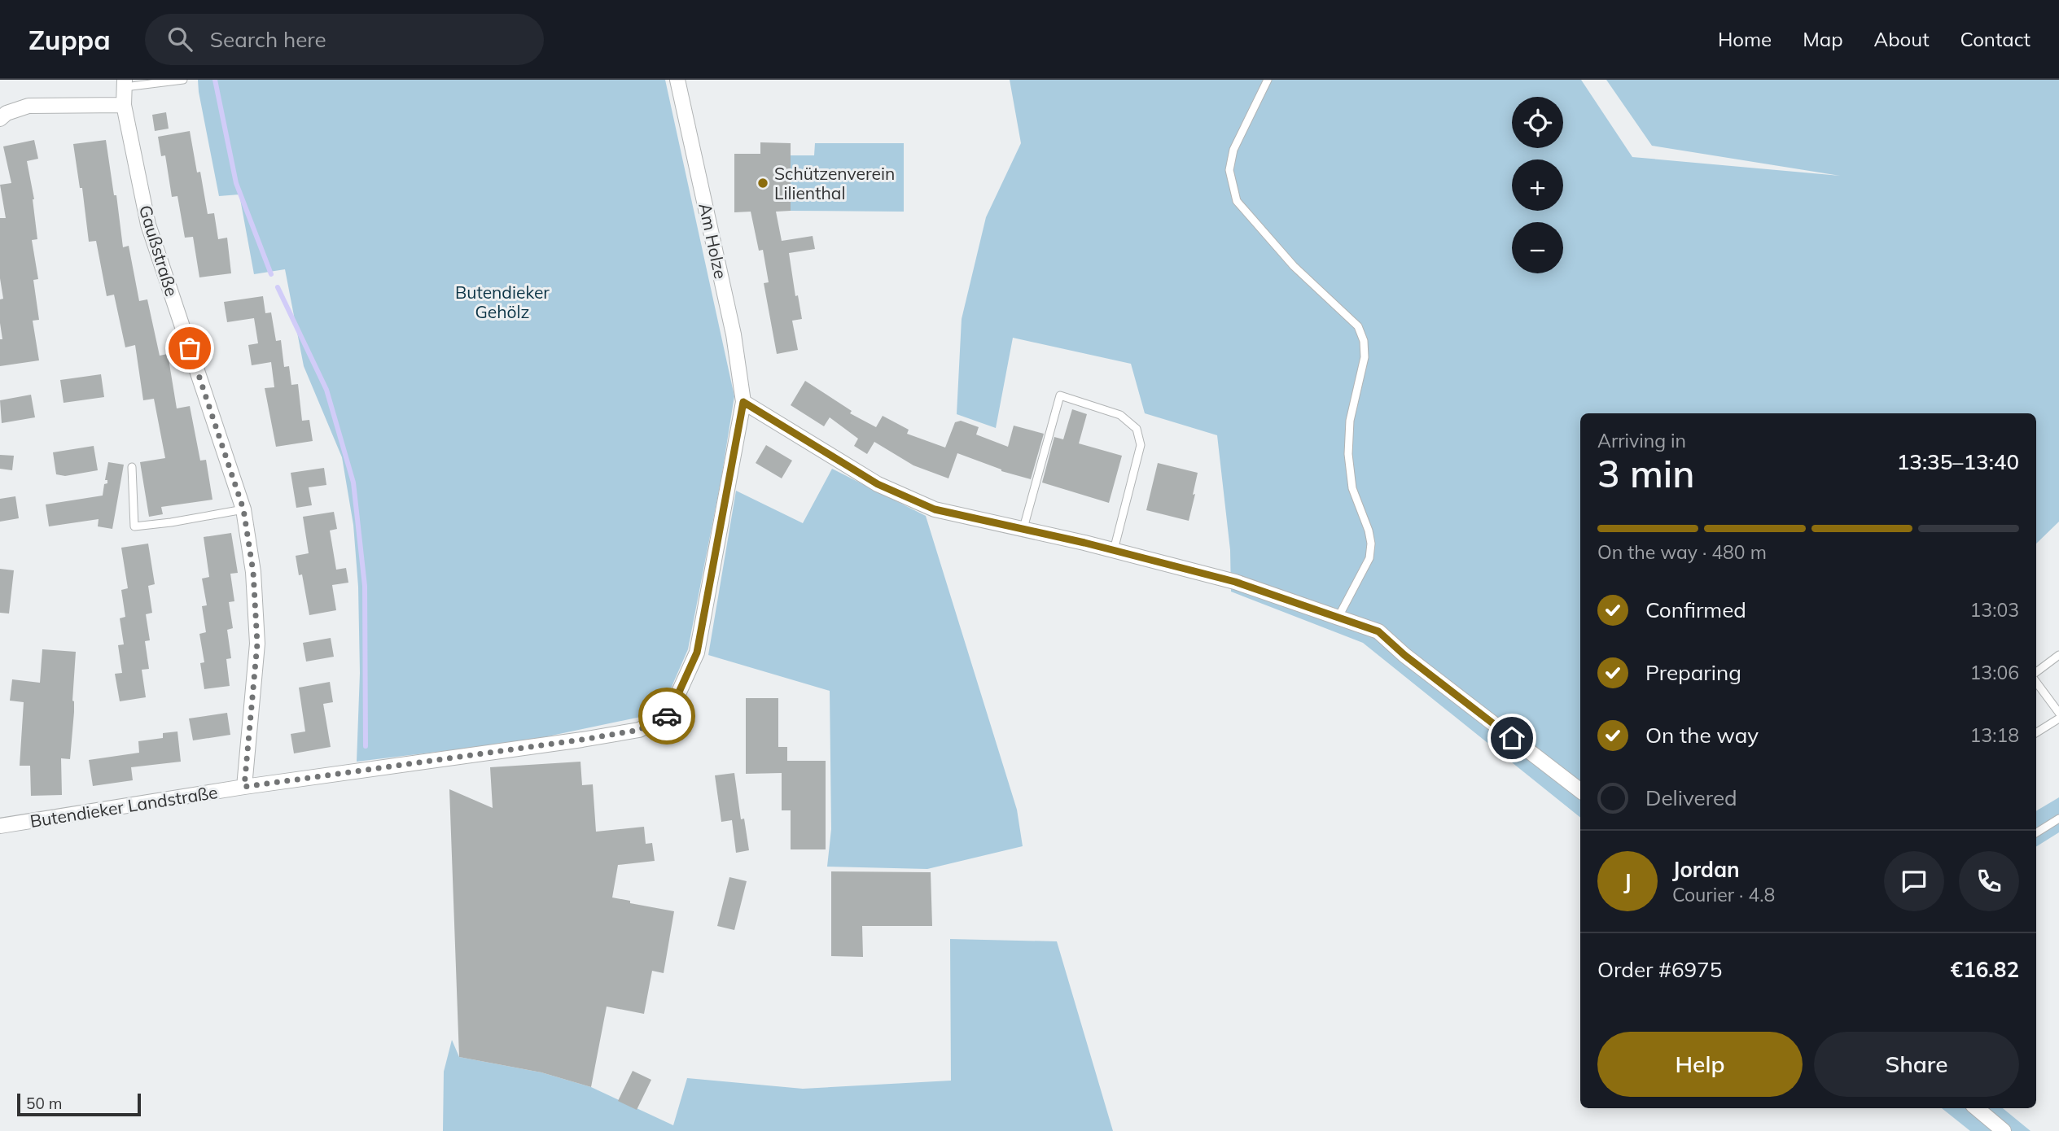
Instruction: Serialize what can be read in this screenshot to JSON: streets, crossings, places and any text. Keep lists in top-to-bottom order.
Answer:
{
  "streets": {
    "street": ["Am Holze", "Gaußstraße", "Butendieker Landstraße"]
  },
  "crossings": [
    ["Am Holze", "Butendieker Landstraße"],
    ["Gaußstraße", "Butendieker Landstraße"]
  ],
  "parks": ["Butendieker Gehölz"],
  "places": ["Schützenverein Lilienthal"],
  "scale_bar": "50 m",
  "page": {
    "header": "Zuppa",
    "search": "Search here",
    "nav": [
      "Home",
      "Map",
      "About",
      "Contact"
    ],
    "map_buttons": ["+", "−"],
    "heading": ["3 min", "Arriving in", "13:35–13:40"],
    "panel": [
      "Jordan",
      "Courier · 4.8",
      "Order #6975",
      "€16.82"
    ],
    "bar": "On the way · 480 m",
    "list": [
      ["Confirmed", "13:03"],
      ["Preparing", "13:06"],
      ["On the way", "13:18"],
      "Delivered"
    ],
    "round": "J",
    "buttons": ["Help", "Share"],
    "scale": "50 m"
  }
}
